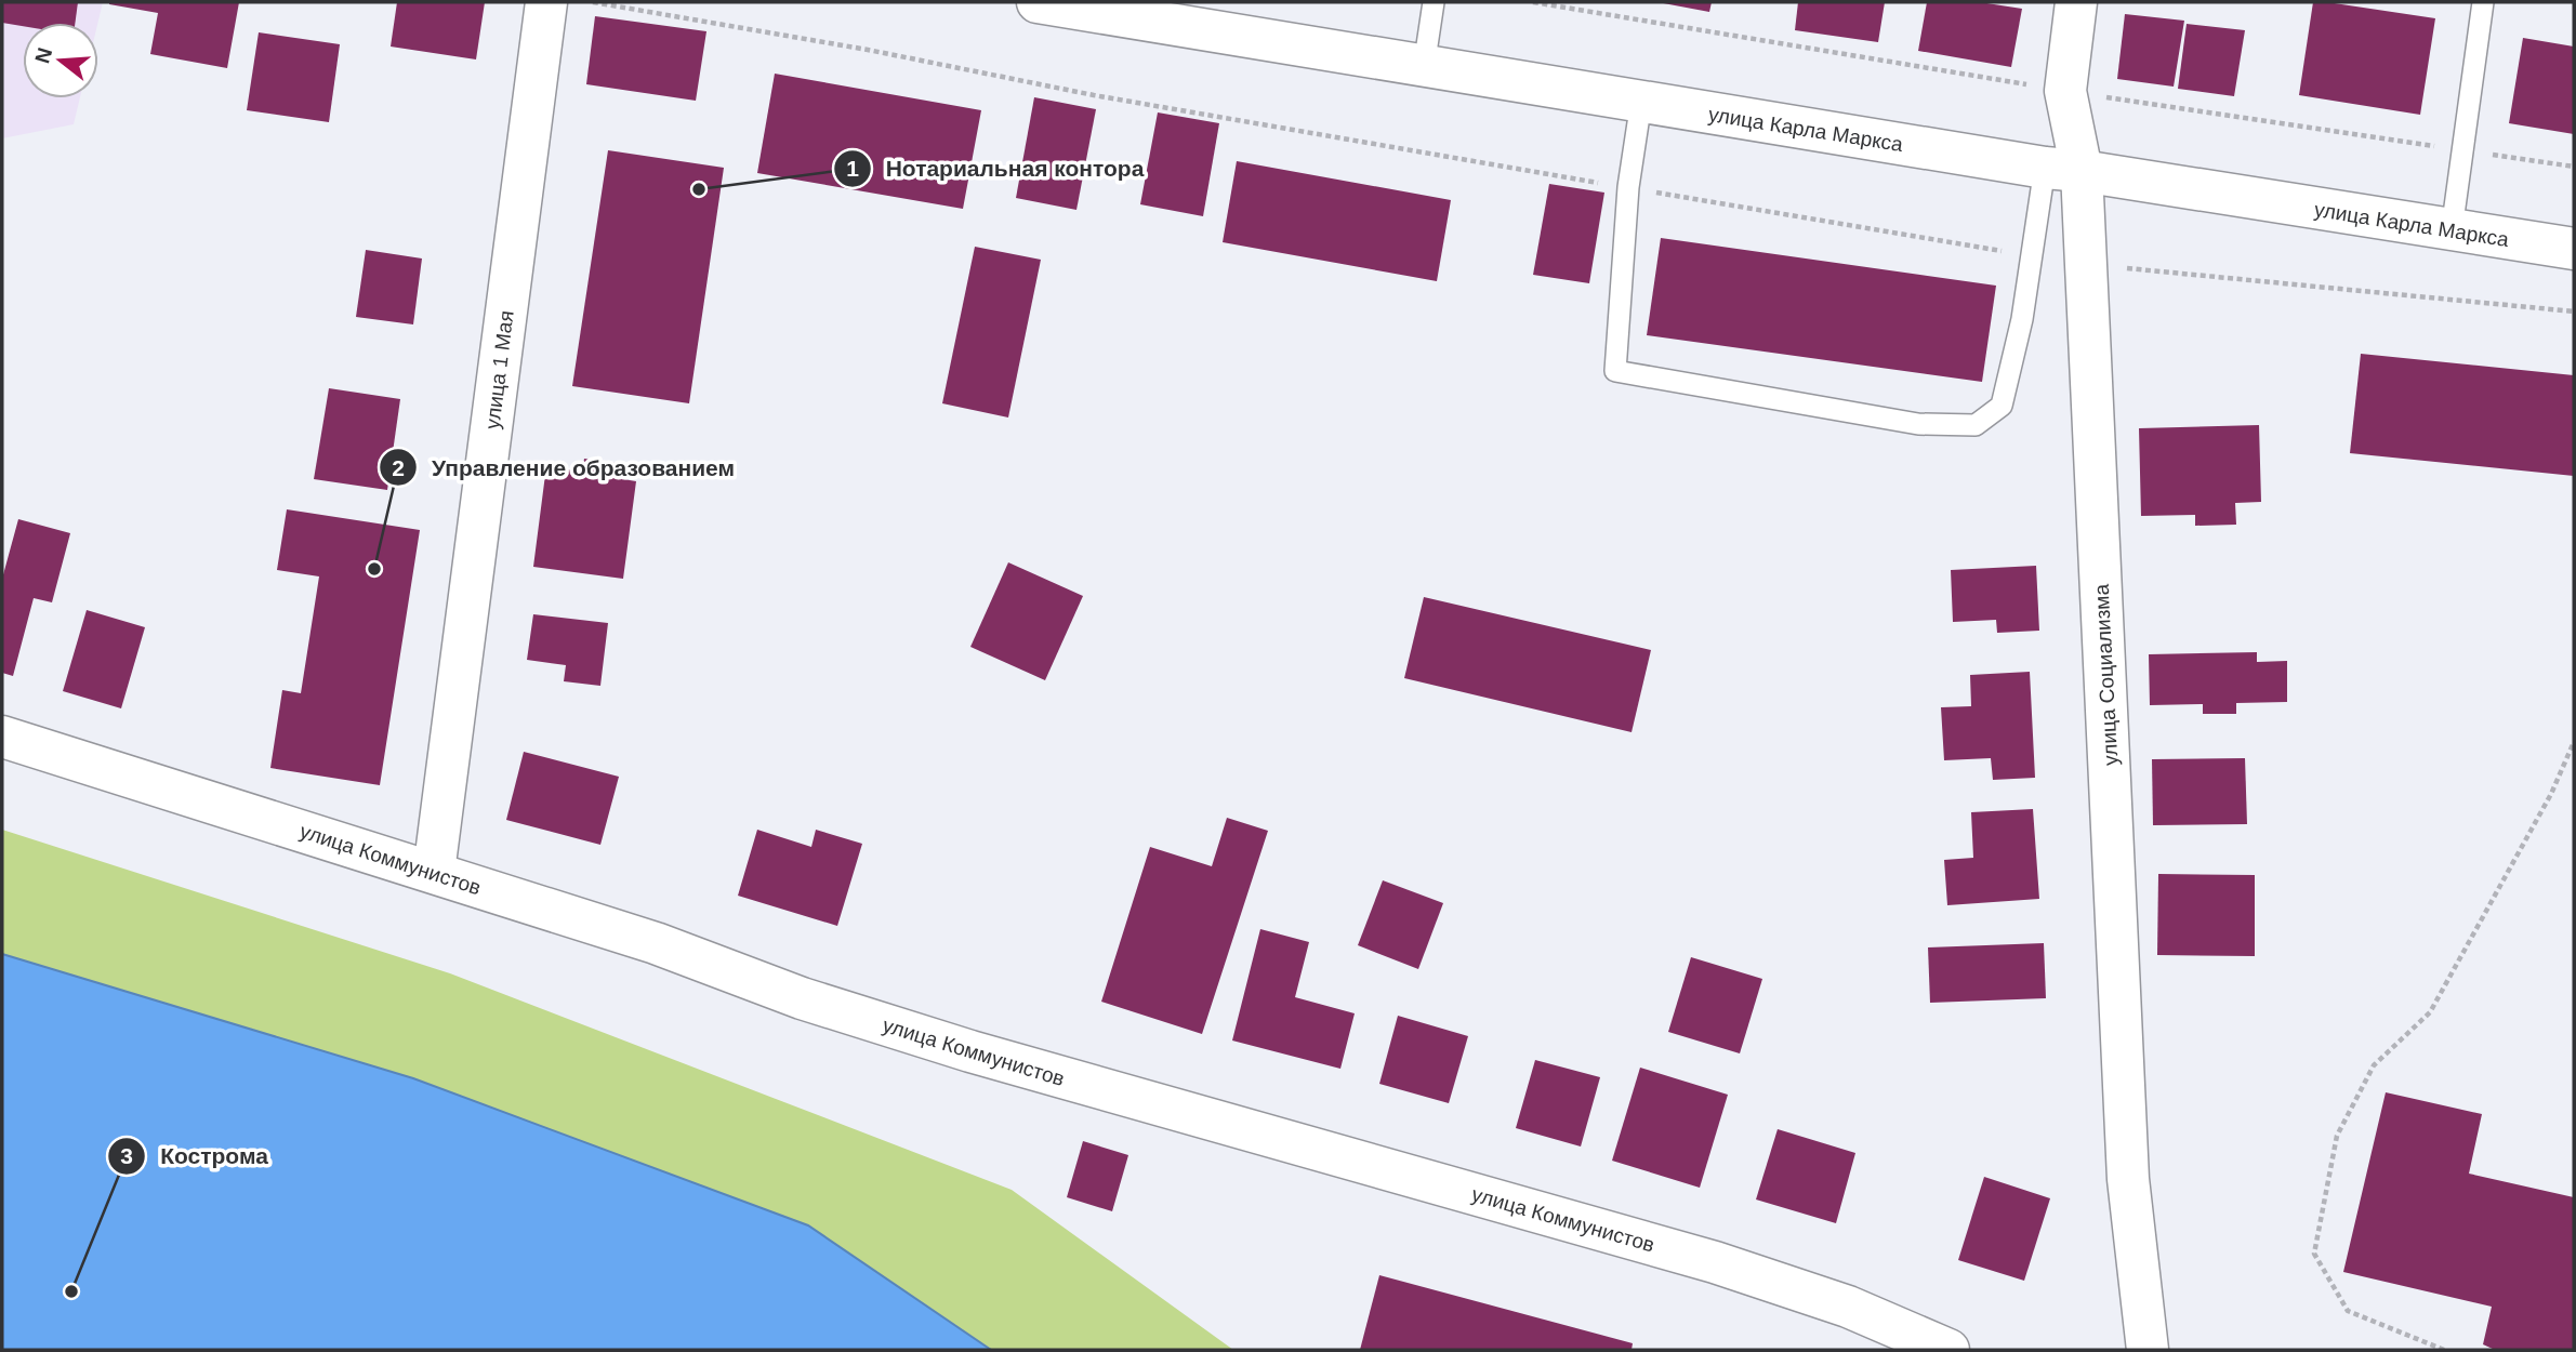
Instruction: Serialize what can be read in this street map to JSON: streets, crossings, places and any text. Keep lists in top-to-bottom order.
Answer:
{
  "streets": {
    "street": [
      "улица Карла Маркса",
      "улица 1 Мая",
      "улица Социализма",
      "улица Коммунистов"
    ]
  },
  "crossings": [
    ["улица Карла Маркса", "улица Социализма"],
    ["улица 1 Мая", "улица Коммунистов"]
  ],
  "places": ["Нотариальная контора", "Управление образованием", "Кострома"],
  "north": "left"
}
